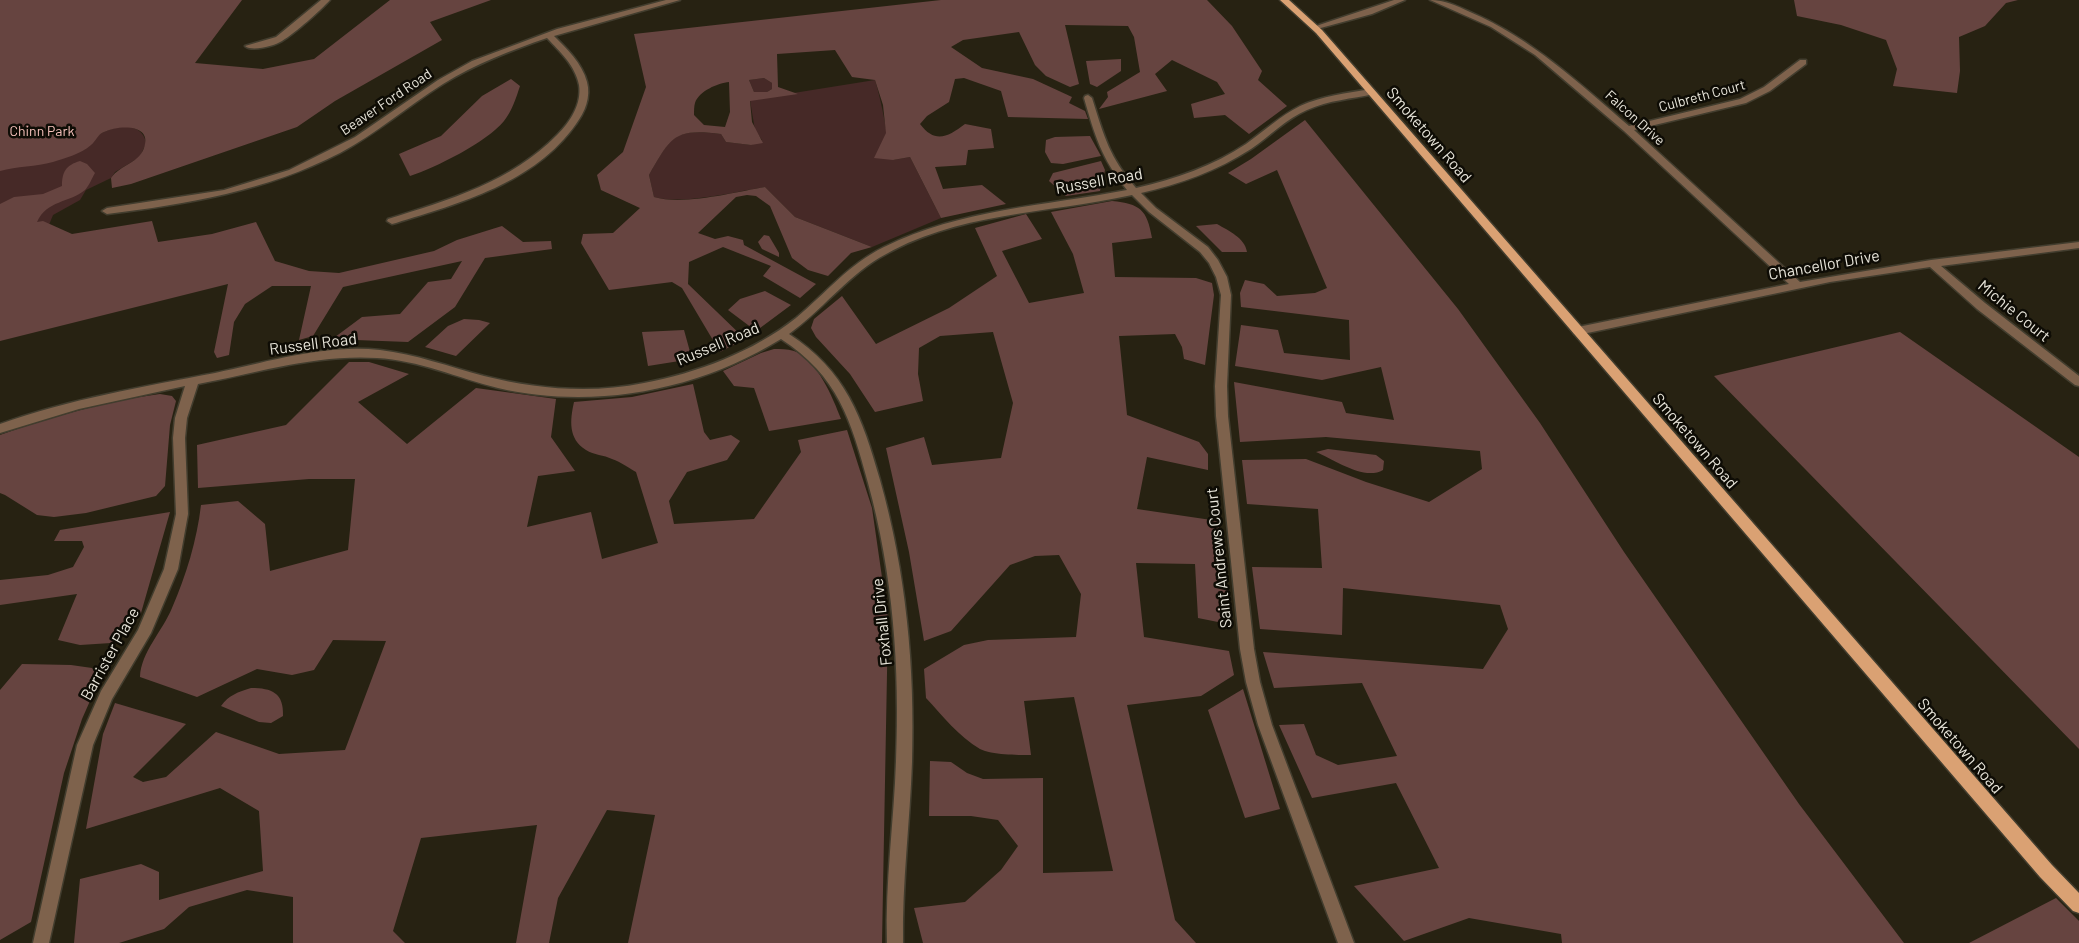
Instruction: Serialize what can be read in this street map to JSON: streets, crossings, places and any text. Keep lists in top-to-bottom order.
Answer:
{
  "streets": {
    "main road": ["Smoketown Road"],
    "street": [
      "Culbreth Court",
      "Beaver Ford Road",
      "Falcon Drive",
      "Russell Road",
      "Chancellor Drive",
      "Michie Court",
      "Saint Andrews Court",
      "Foxhall Drive",
      "Barrister Place"
    ]
  },
  "crossings": [
    ["Culbreth Court", "Falcon Drive"],
    ["Falcon Drive", "Chancellor Drive"],
    ["Smoketown Road", "Russell Road"],
    ["Smoketown Road", "Chancellor Drive"],
    ["Russell Road", "Saint Andrews Court"],
    ["Russell Road", "Foxhall Drive"],
    ["Russell Road", "Barrister Place"],
    ["Chancellor Drive", "Michie Court"]
  ],
  "parks": ["Chinn Park"]
}
